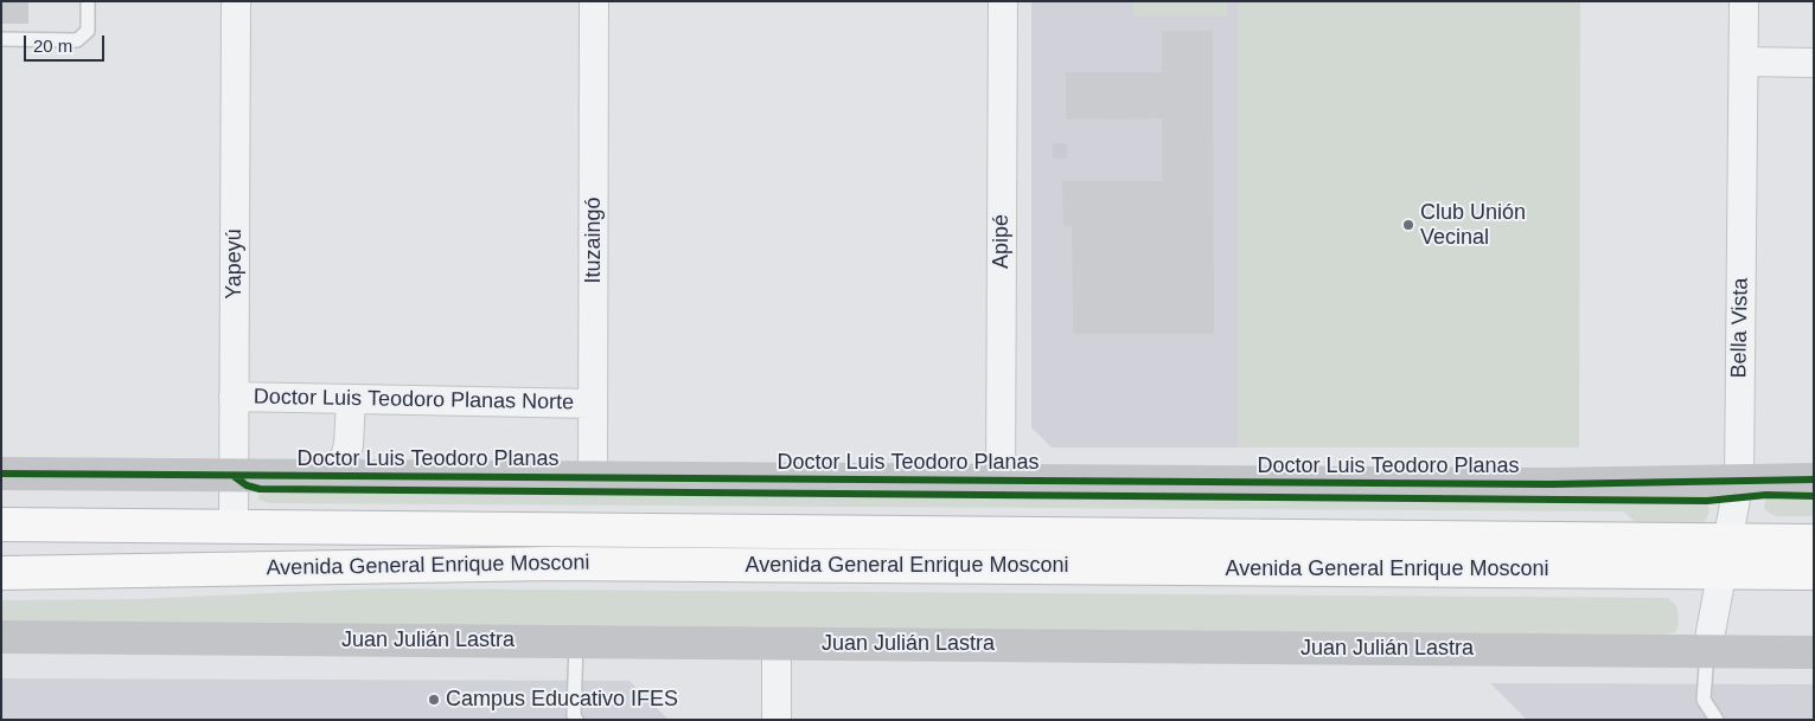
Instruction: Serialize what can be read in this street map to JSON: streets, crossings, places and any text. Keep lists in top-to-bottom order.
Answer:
{
  "streets": {
    "highway": ["Avenida General Enrique Mosconi"],
    "street": [
      "Ituzaingó",
      "Apipé",
      "Yapeyú",
      "Bella Vista",
      "Doctor Luis Teodoro Planas Norte",
      "Doctor Luis Teodoro Planas",
      "Juan Julián Lastra"
    ]
  },
  "crossings": [
    ["Ituzaingó", "Doctor Luis Teodoro Planas Norte"],
    ["Ituzaingó", "Doctor Luis Teodoro Planas"],
    ["Apipé", "Doctor Luis Teodoro Planas"],
    ["Yapeyú", "Doctor Luis Teodoro Planas Norte"],
    ["Yapeyú", "Doctor Luis Teodoro Planas"],
    ["Yapeyú", "Avenida General Enrique Mosconi"],
    ["Bella Vista", "Doctor Luis Teodoro Planas"],
    ["Bella Vista", "Avenida General Enrique Mosconi"],
    ["Bella Vista", "Juan Julián Lastra"]
  ],
  "places": ["Club Unión Vecinal", "Campus Educativo IFES"],
  "scale_bar": "20 m"
}
